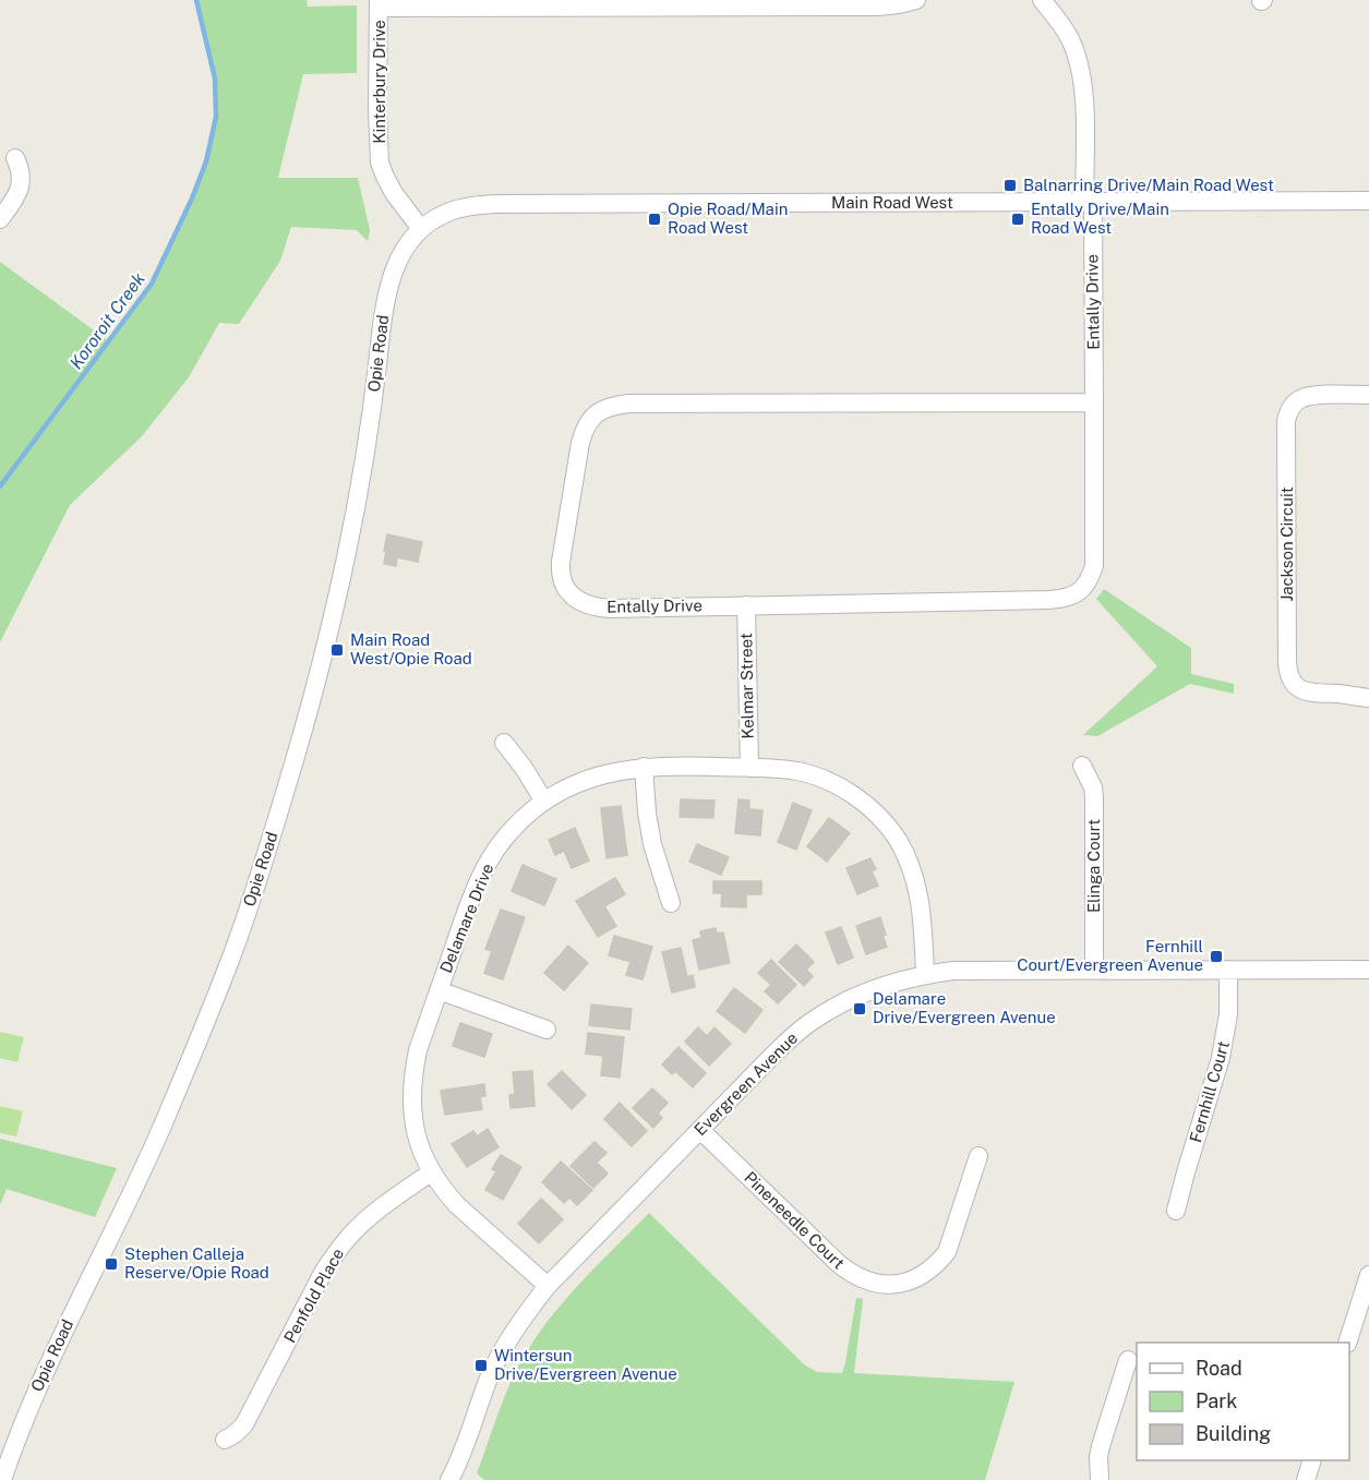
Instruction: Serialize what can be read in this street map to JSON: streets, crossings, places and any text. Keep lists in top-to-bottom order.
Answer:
{
  "streets": {
    "street": [
      "Kinterbury Drive",
      "Main Road West",
      "Entally Drive",
      "Opie Road",
      "Jackson Circuit",
      "Kelmar Street",
      "Elinga Court",
      "Delamare Drive",
      "Evergreen Avenue",
      "Fernhill Court",
      "Pineneedle Court",
      "Penfold Place"
    ]
  },
  "crossings": [
    ["Kinterbury Drive", "Main Road West"],
    ["Kinterbury Drive", "Opie Road"],
    ["Main Road West", "Entally Drive"],
    ["Main Road West", "Opie Road"],
    ["Entally Drive", "Kelmar Street"],
    ["Kelmar Street", "Delamare Drive"],
    ["Elinga Court", "Evergreen Avenue"],
    ["Delamare Drive", "Evergreen Avenue"],
    ["Delamare Drive", "Penfold Place"],
    ["Evergreen Avenue", "Fernhill Court"],
    ["Evergreen Avenue", "Pineneedle Court"]
  ],
  "water": ["Kororoit Creek"],
  "places": {
    "transit": [
      "Balnarring Drive/Main Road West",
      "Opie Road/Main Road West",
      "Entally Drive/Main Road West",
      "Main Road West/Opie Road",
      "Fernhill Court/Evergreen Avenue",
      "Delamare Drive/Evergreen Avenue",
      "Stephen Calleja Reserve/Opie Road",
      "Wintersun Drive/Evergreen Avenue"
    ]
  },
  "legend": ["Road", "Park", "Building"]
}
